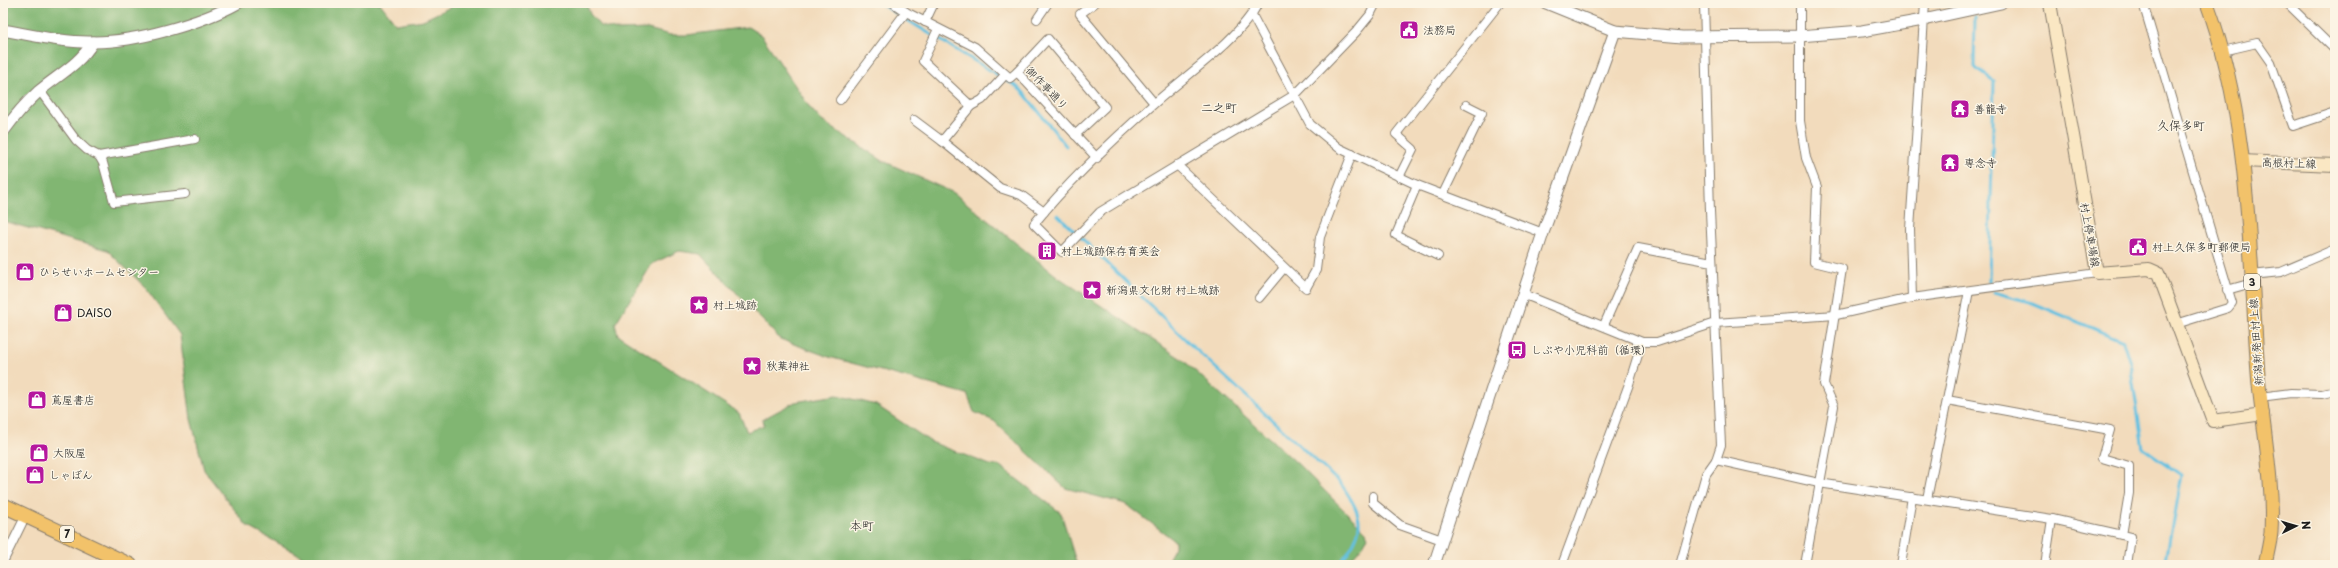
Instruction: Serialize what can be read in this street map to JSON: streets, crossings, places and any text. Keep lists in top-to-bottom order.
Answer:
{
  "streets": {
    "highway": ["7"],
    "main road": [
      "高根村上線",
      "村上停車場線",
      "3",
      "新潟新発田村上線"
    ],
    "street": ["御作事通り"]
  },
  "crossings": [
    ["高根村上線", "新潟新発田村上線"],
    ["村上停車場線", "新潟新発田村上線"]
  ],
  "districts": ["二之町", "久保多町", "本町"],
  "places": {
    "public building": ["法務局", "村上久保多町郵便局"],
    "temple": ["善龍寺", "専念寺"],
    "building": ["村上城跡保存育英会"],
    "shop": [
      "ひらせいホームセンター",
      "DAISO",
      "蔦屋書店",
      "大阪屋",
      "しゃぼん"
    ],
    "place": ["新潟県文化財 村上城跡", "村上城跡", "秋葉神社"],
    "bus stop": ["しぶや小児科前（循環）"]
  },
  "north": "right"
}
